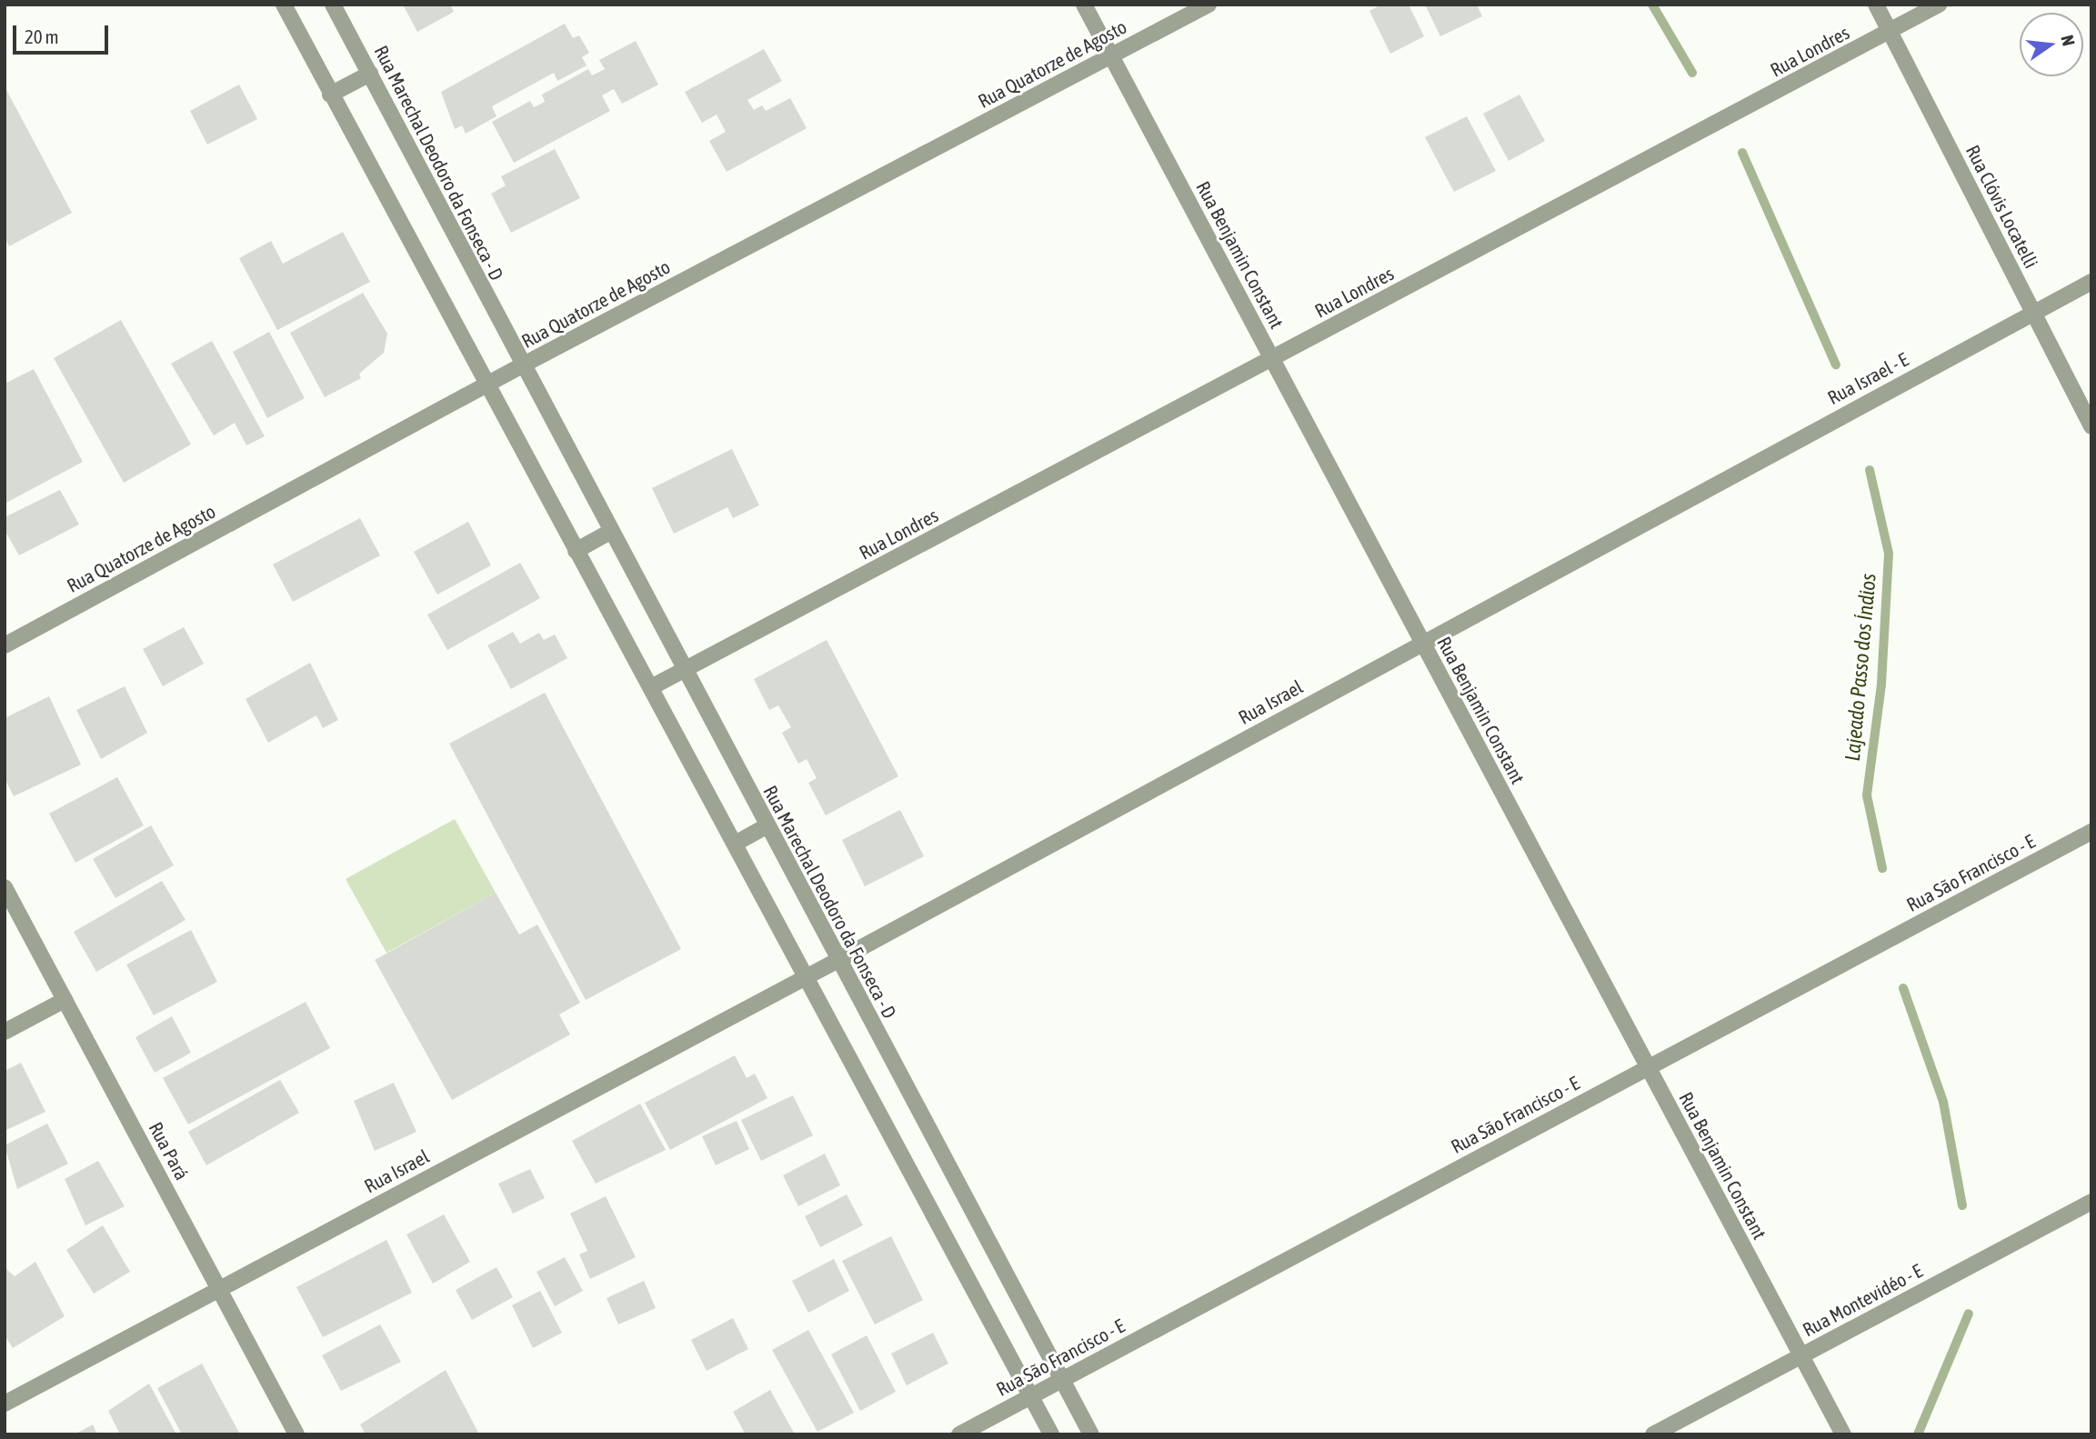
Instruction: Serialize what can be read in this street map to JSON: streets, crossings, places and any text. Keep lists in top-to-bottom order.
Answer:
{
  "streets": {
    "street": [
      "Rua Londres",
      "Rua Quatorze de Agosto",
      "Rua Marechal Deodoro da Fonseca - D",
      "Rua Clóvis Locatelli",
      "Rua Benjamin Constant",
      "Rua Israel - E",
      "Rua Israel",
      "Rua São Francisco - E",
      "Rua Pará",
      "Rua Montevidéo - E"
    ]
  },
  "crossings": [
    ["Rua Londres", "Rua Marechal Deodoro da Fonseca - D"],
    ["Rua Londres", "Rua Clóvis Locatelli"],
    ["Rua Londres", "Rua Benjamin Constant"],
    ["Rua Quatorze de Agosto", "Rua Marechal Deodoro da Fonseca - D"],
    ["Rua Quatorze de Agosto", "Rua Benjamin Constant"],
    ["Rua Marechal Deodoro da Fonseca - D", "Rua Israel"],
    ["Rua Marechal Deodoro da Fonseca - D", "Rua São Francisco - E"],
    ["Rua Clóvis Locatelli", "Rua Israel - E"],
    ["Rua Benjamin Constant", "Rua Israel"],
    ["Rua Benjamin Constant", "Rua São Francisco - E"],
    ["Rua Benjamin Constant", "Rua Montevidéo - E"],
    ["Rua Israel - E", "Rua Israel"],
    ["Rua Israel", "Rua Pará"]
  ],
  "water": ["Lajeado Passo dos Índios"],
  "scale_bar": "20 m",
  "north": "right"
}
